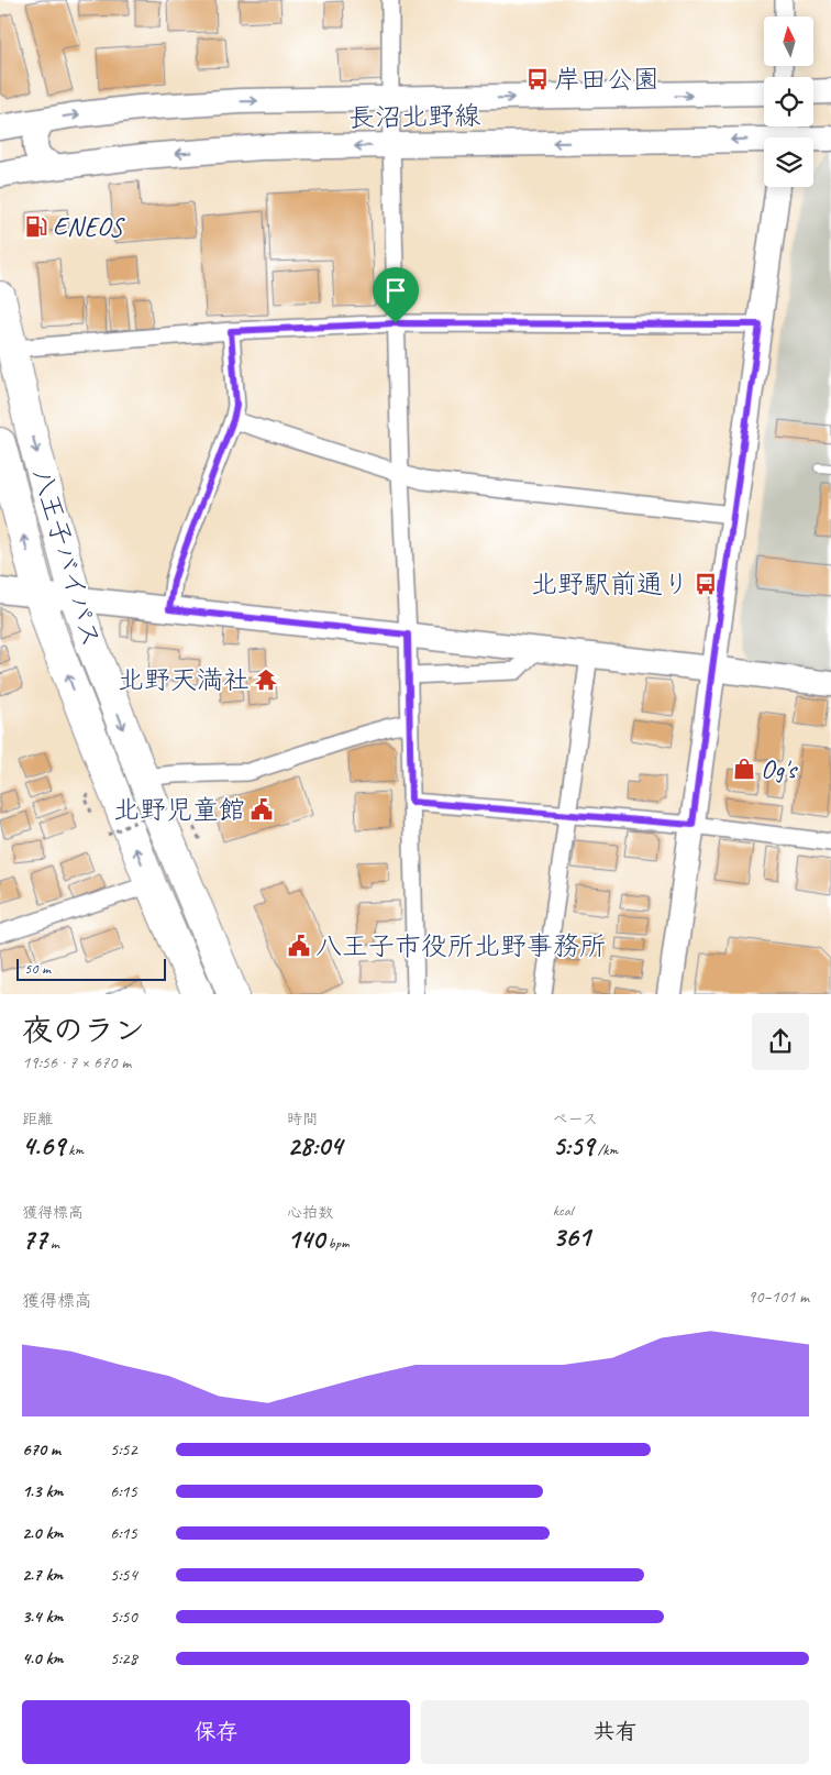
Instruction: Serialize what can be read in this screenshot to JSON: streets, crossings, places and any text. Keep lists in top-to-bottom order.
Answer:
{
  "streets": {
    "highway": ["八王子バイパス"],
    "main road": ["長沼北野線"]
  },
  "places": {
    "bus stop": ["岸田公園", "北野駅前通り"],
    "fuel station": ["ENEOS"],
    "temple": ["北野天満社"],
    "shop": ["Og's"],
    "public building": ["北野児童館", "八王子市役所北野事務所"]
  },
  "scale_bar": "50 m",
  "north": "top",
  "page": {
    "scale": "50 m",
    "heading": ["夜のラン", "19:56 · 7 × 670 m"],
    "stats": [
      ["距離", "4.69 km"],
      ["時間", "28:04"],
      ["ペース", "5:59 /km"],
      ["獲得標高", "77 m"],
      ["心拍数", "140 bpm"],
      ["kcal", "361"]
    ],
    "chart": ["獲得標高", "90–101 m"],
    "list": [
      {
        "name": "670 m",
        "note": "5:52"
      },
      {
        "name": "1.3 km",
        "note": "6:15"
      },
      {
        "name": "2.0 km",
        "note": "6:15"
      },
      {
        "name": "2.7 km",
        "note": "5:54"
      },
      {
        "name": "3.4 km",
        "note": "5:50"
      },
      {
        "name": "4.0 km",
        "note": "5:28"
      }
    ],
    "buttons": ["保存", "共有"]
  }
}
